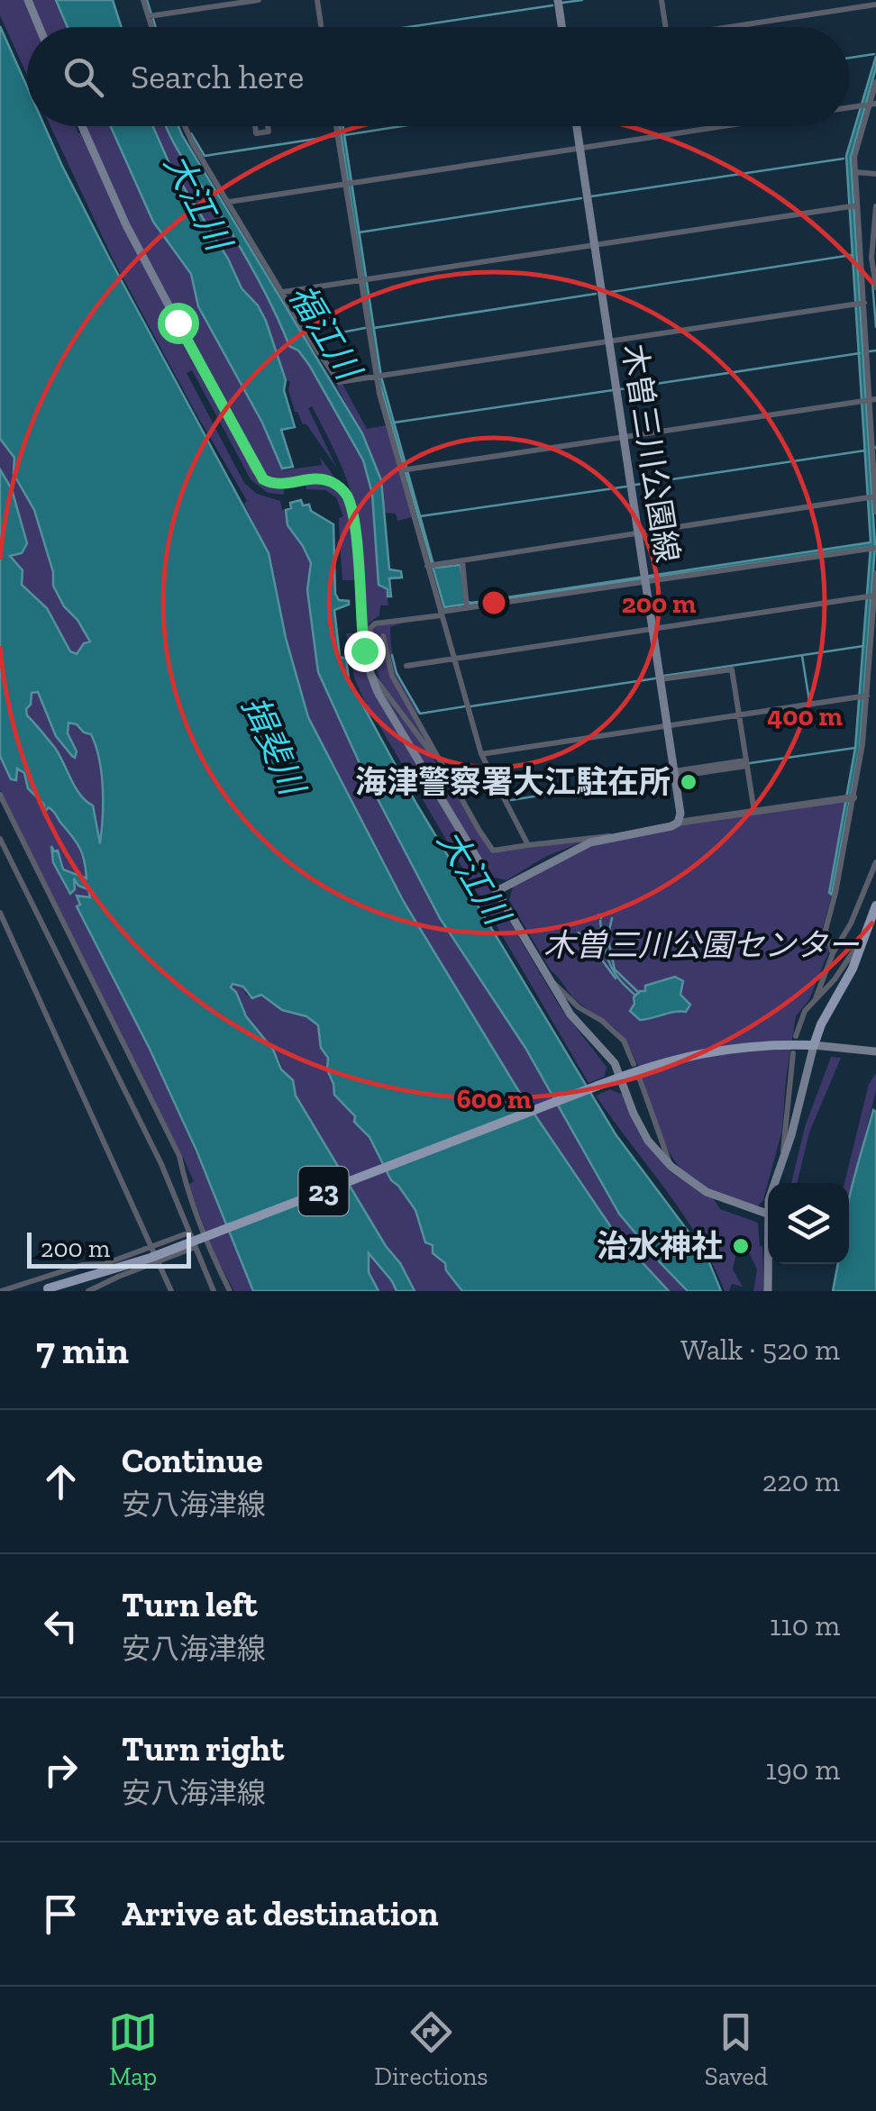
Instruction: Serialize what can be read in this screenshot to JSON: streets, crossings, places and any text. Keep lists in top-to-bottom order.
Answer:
{
  "streets": {
    "main road": ["木曽三川公園線", "23"]
  },
  "water": ["大江川", "福江川", "揖斐川"],
  "parks": ["木曽三川公園センター"],
  "places": ["海津警察署大江駐在所", "治水神社"],
  "scale_bar": "200 m",
  "page": {
    "search": "Search here",
    "scale": "200 m",
    "heading": ["7 min", "Walk · 520 m"],
    "list": [
      ["Continue", "安八海津線", "220 m"],
      ["Turn left", "安八海津線", "110 m"],
      ["Turn right", "安八海津線", "190 m"],
      "Arrive at destination"
    ],
    "nav": ["Map", "Directions", "Saved"]
  },
  "rings": ["200 m", "400 m", "600 m"]
}
